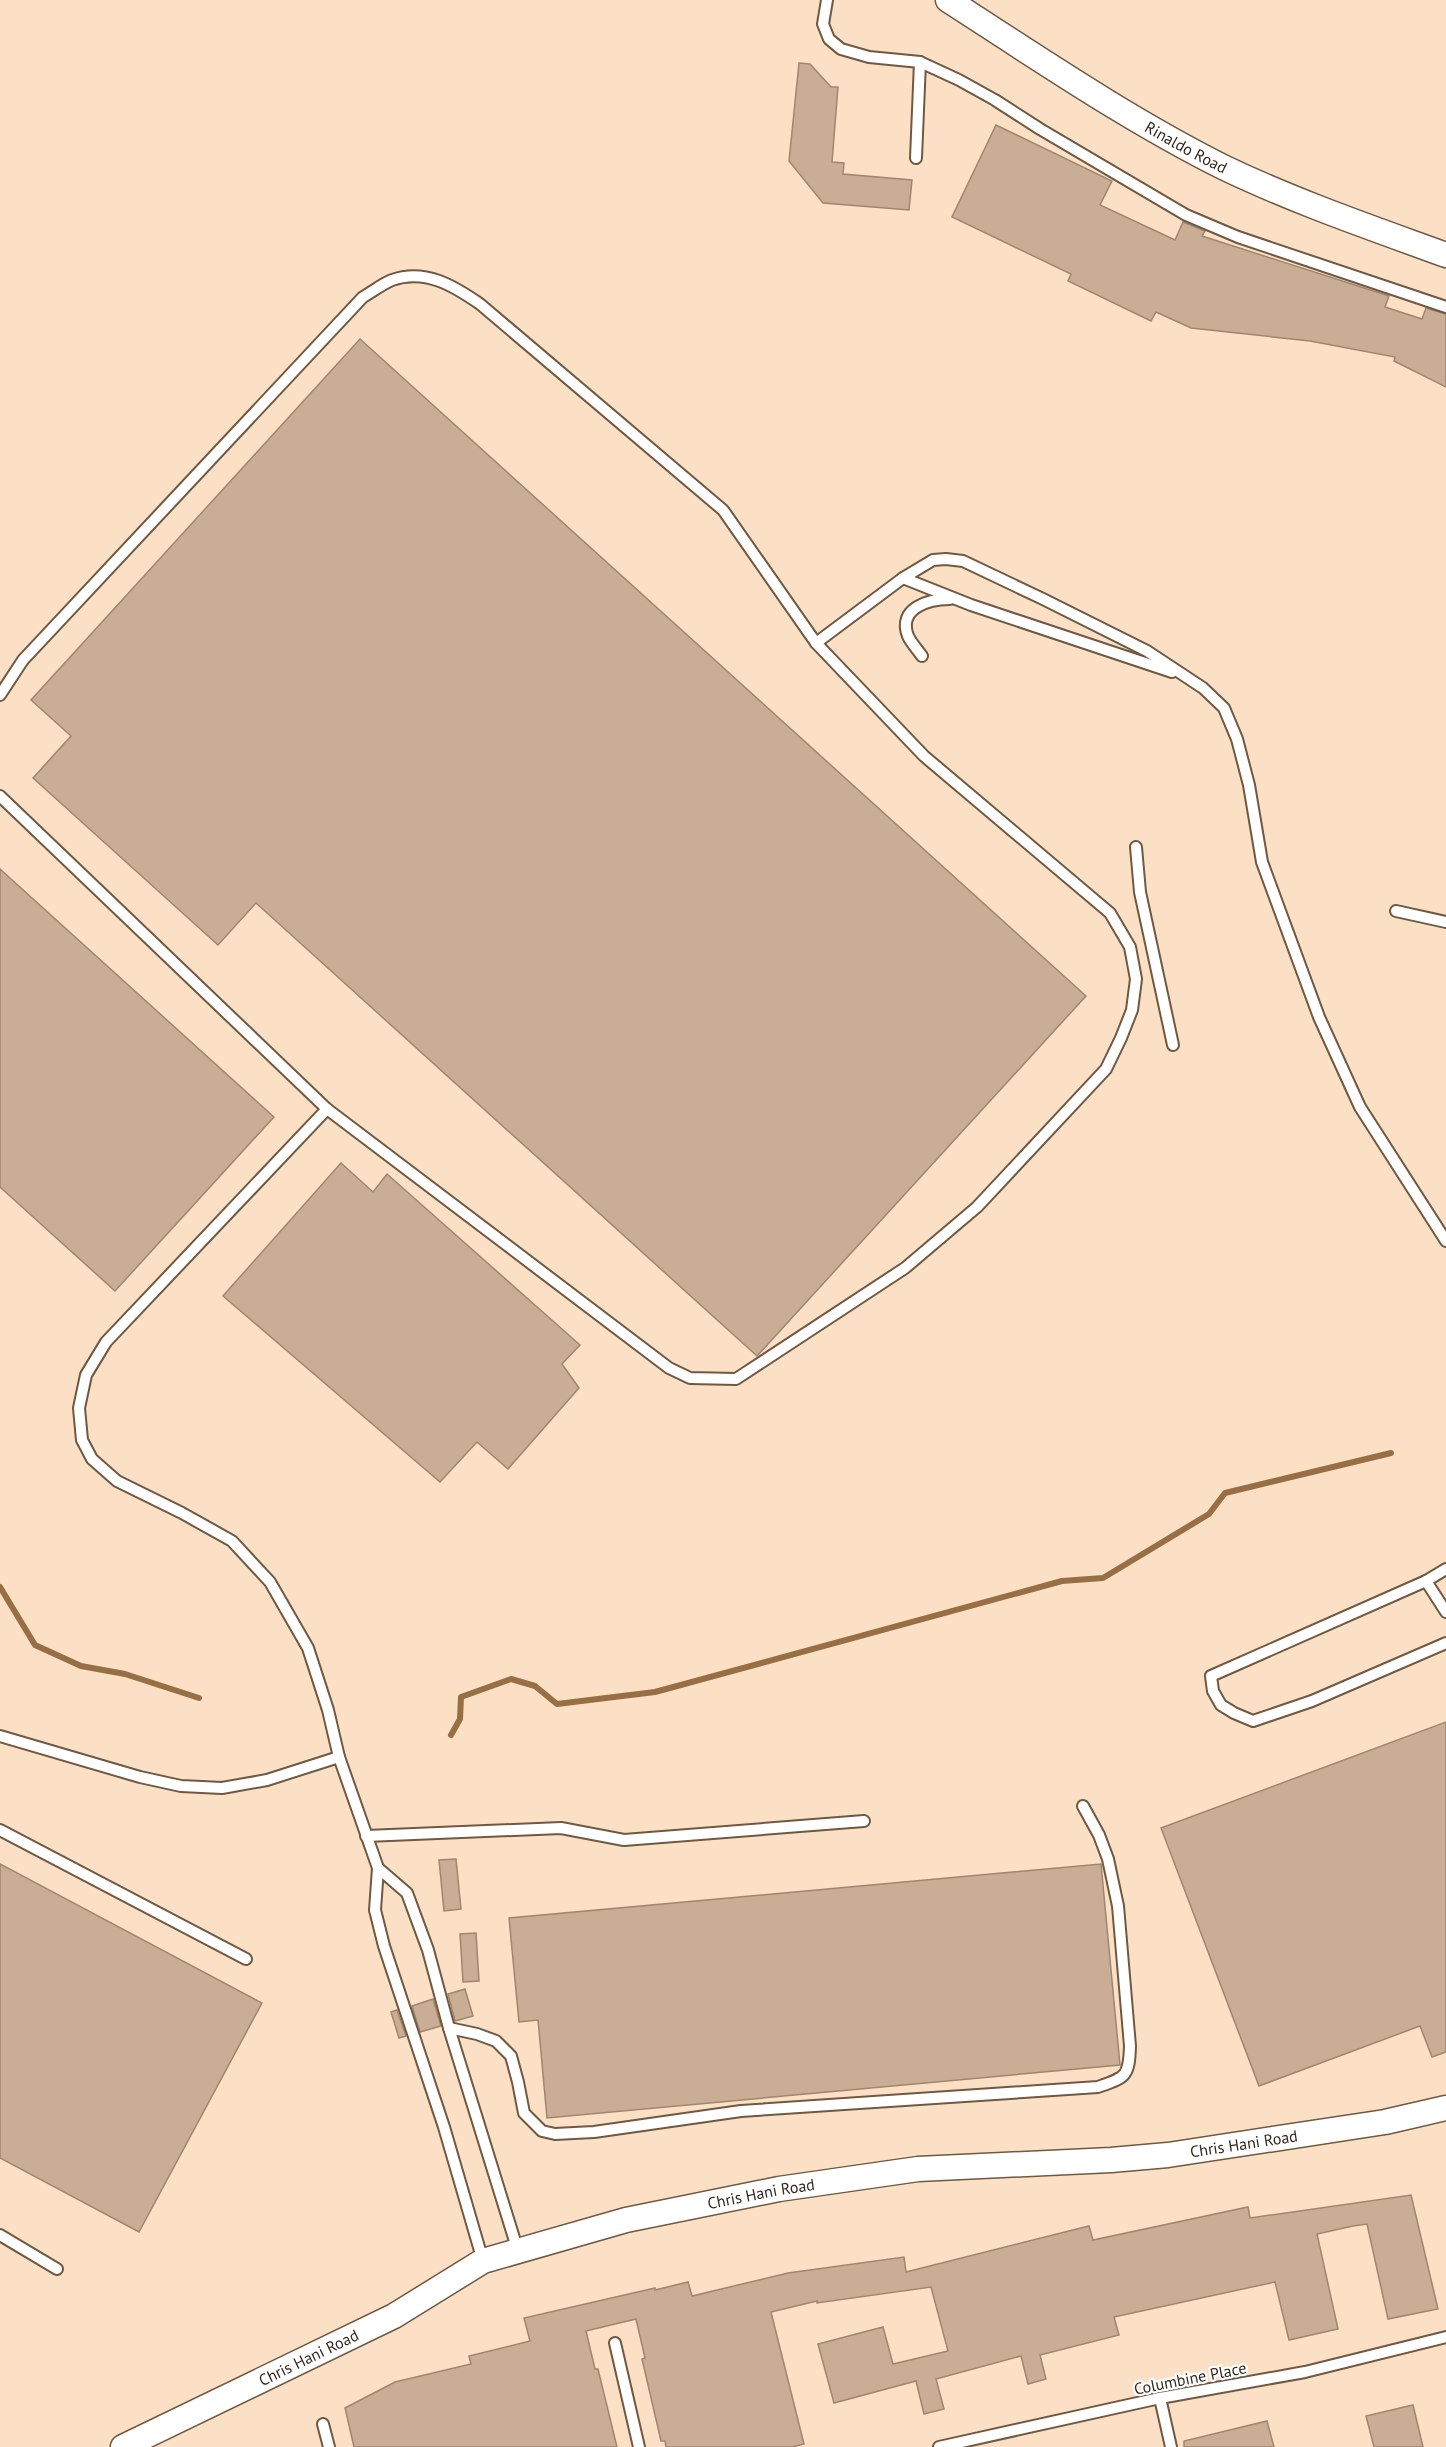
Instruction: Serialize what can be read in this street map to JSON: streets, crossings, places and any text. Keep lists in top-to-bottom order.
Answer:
{
  "streets": {
    "street": ["Rinaldo Road", "Chris Hani Road"],
    "lane": ["Columbine Place"]
  }
}
